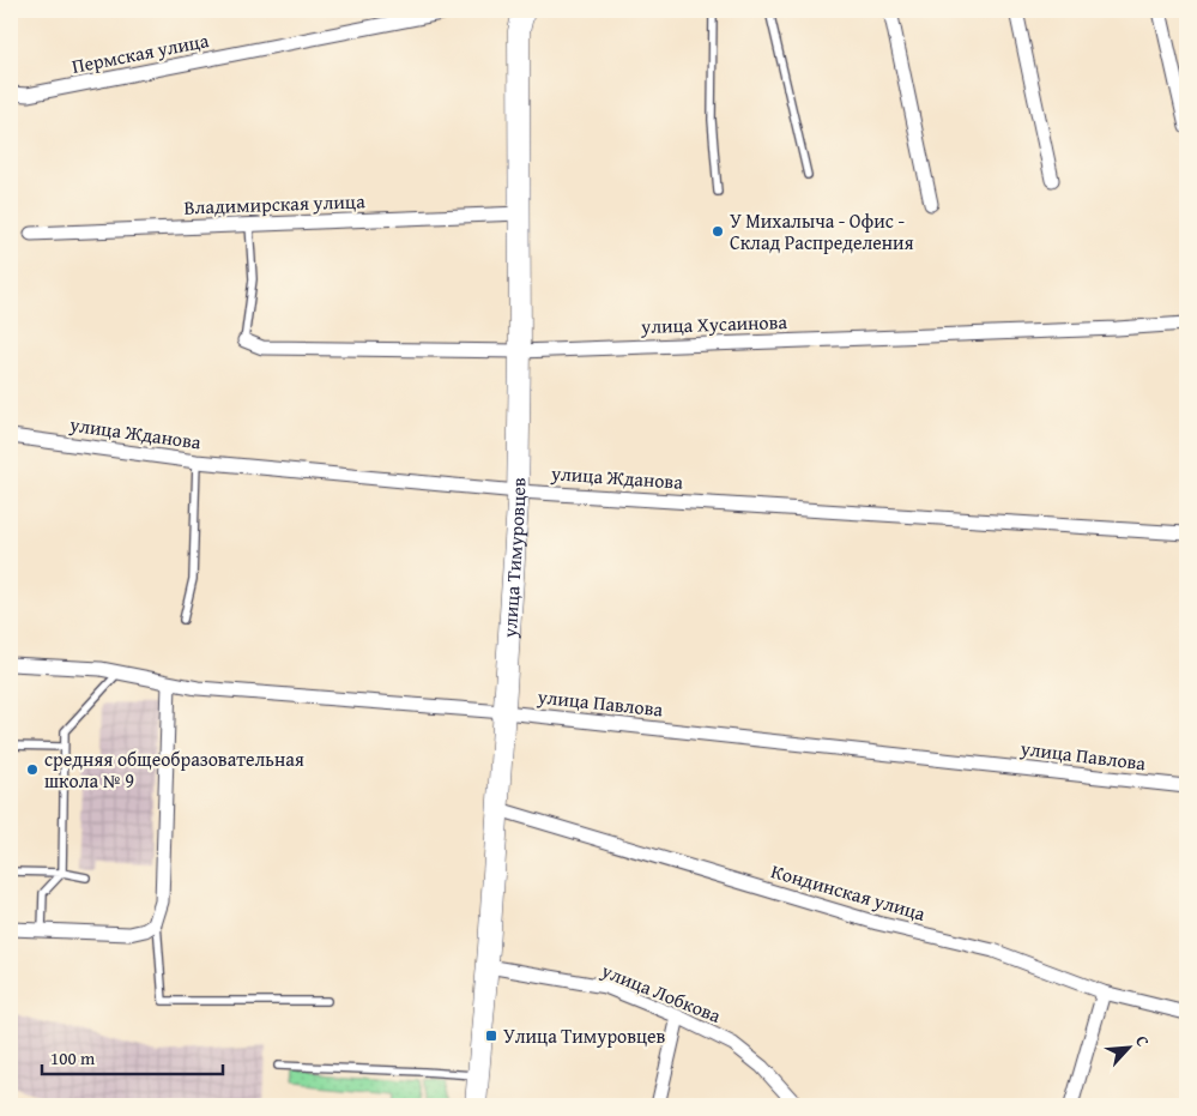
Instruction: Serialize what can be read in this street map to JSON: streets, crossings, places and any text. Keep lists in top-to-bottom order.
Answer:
{
  "streets": {
    "main road": ["улица Тимуровцев"],
    "street": [
      "Пермская улица",
      "Владимирская улица",
      "улица Хусаинова",
      "улица Жданова",
      "улица Павлова",
      "Кондинская улица",
      "улица Лобкова"
    ]
  },
  "crossings": [
    ["Владимирская улица", "улица Тимуровцев"],
    ["улица Хусаинова", "улица Тимуровцев"],
    ["улица Жданова", "улица Тимуровцев"],
    ["улица Тимуровцев", "улица Павлова"],
    ["улица Тимуровцев", "Кондинская улица"],
    ["улица Тимуровцев", "улица Лобкова"]
  ],
  "places": {
    "other": ["У Михалыча - Офис - Склад Распределения", "средняя общеобразовательная школа № 9"],
    "transit": ["Улица Тимуровцев"]
  },
  "scale_bar": "100 m",
  "north": "top right"
}
